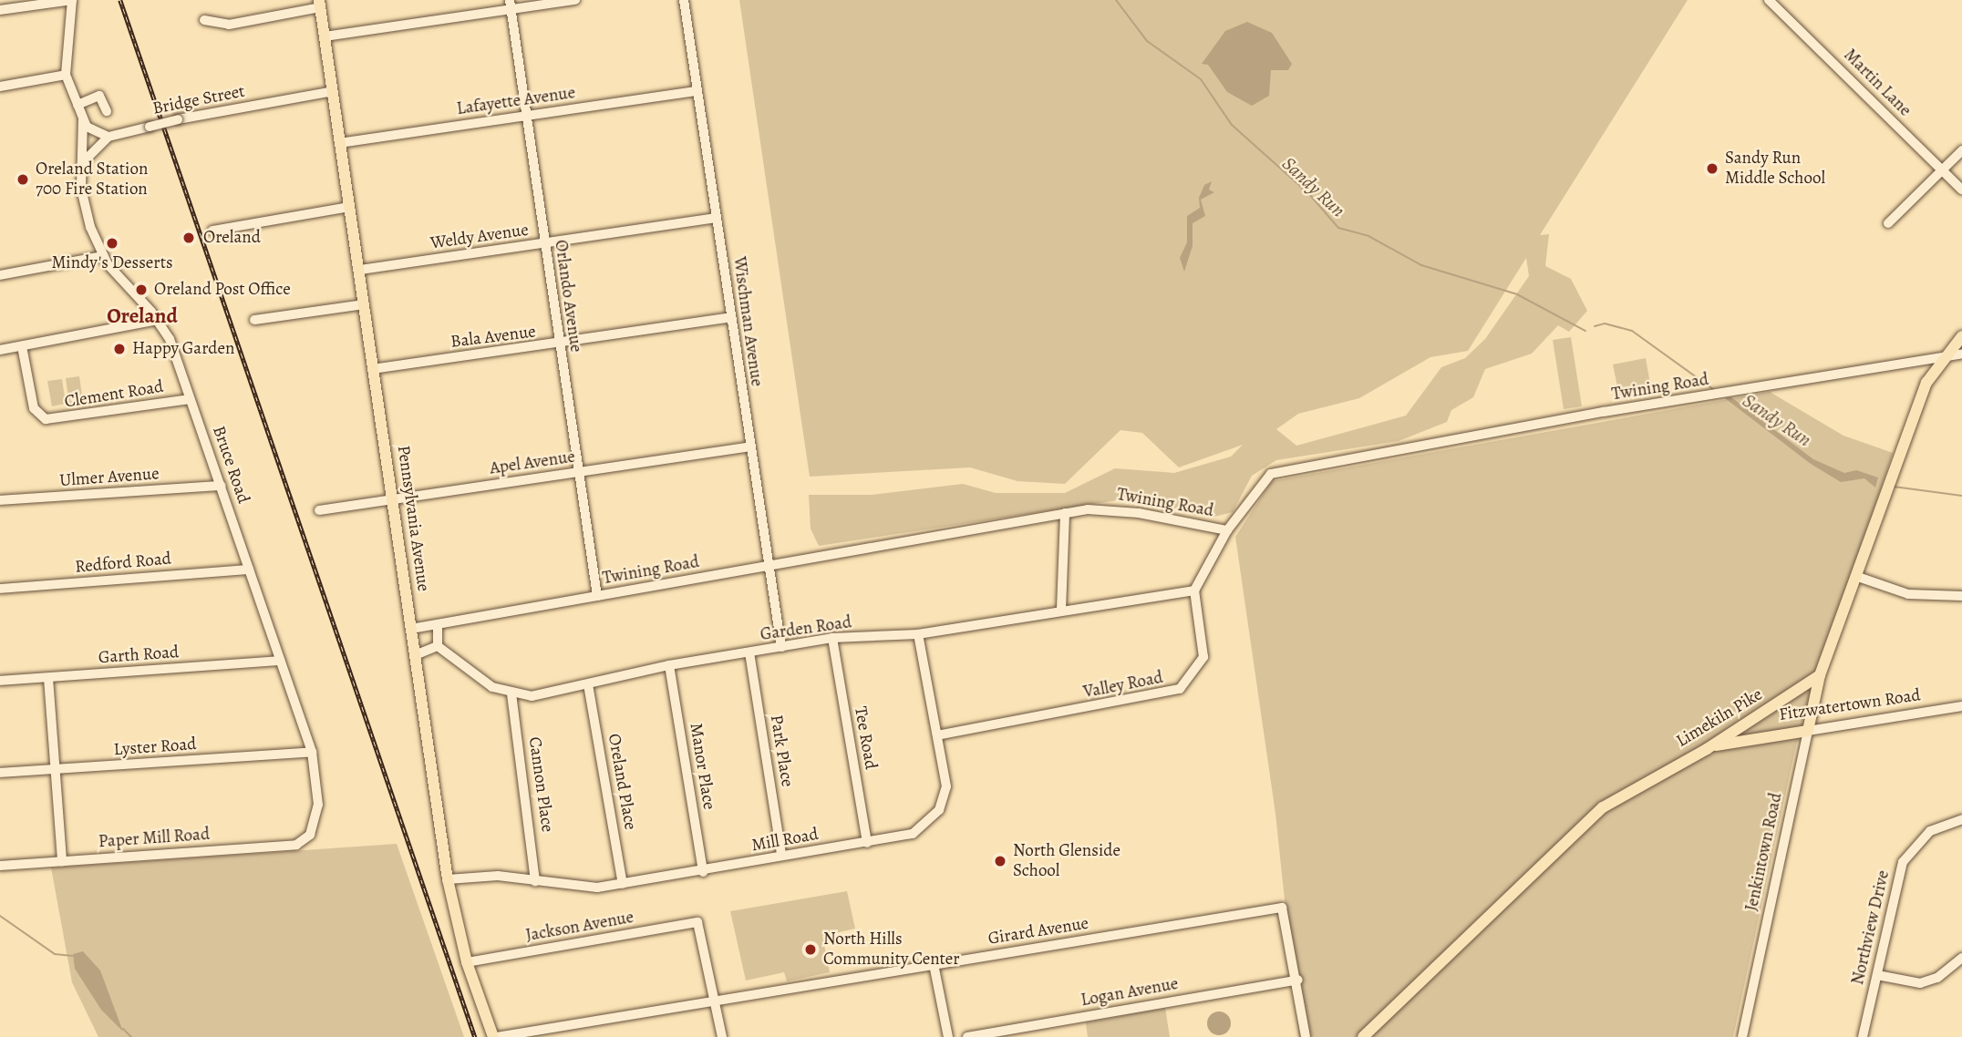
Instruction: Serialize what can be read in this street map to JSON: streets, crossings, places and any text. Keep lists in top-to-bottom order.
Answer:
{
  "streets": {
    "main road": [
      "Pennsylvania Avenue",
      "Fitzwatertown Road",
      "Limekiln Pike",
      "Jenkintown Road"
    ],
    "street": [
      "Martin Lane",
      "Bridge Street",
      "Lafayette Avenue",
      "Weldy Avenue",
      "Orlando Avenue",
      "Wischman Avenue",
      "Bala Avenue",
      "Twining Road",
      "Clement Road",
      "Apel Avenue",
      "Bruce Road",
      "Ulmer Avenue",
      "Redford Road",
      "Garden Road",
      "Garth Road",
      "Valley Road",
      "Tee Road",
      "Lyster Road",
      "Park Place",
      "Manor Place",
      "Oreland Place",
      "Cannon Place",
      "Paper Mill Road",
      "Mill Road",
      "Jackson Avenue",
      "Northview Drive",
      "Girard Avenue",
      "Logan Avenue"
    ]
  },
  "crossings": [
    ["Bridge Street", "Pennsylvania Avenue"],
    ["Lafayette Avenue", "Orlando Avenue"],
    ["Lafayette Avenue", "Wischman Avenue"],
    ["Lafayette Avenue", "Pennsylvania Avenue"],
    ["Weldy Avenue", "Orlando Avenue"],
    ["Weldy Avenue", "Wischman Avenue"],
    ["Weldy Avenue", "Pennsylvania Avenue"],
    ["Orlando Avenue", "Bala Avenue"],
    ["Orlando Avenue", "Twining Road"],
    ["Orlando Avenue", "Apel Avenue"],
    ["Wischman Avenue", "Bala Avenue"],
    ["Wischman Avenue", "Twining Road"],
    ["Wischman Avenue", "Apel Avenue"],
    ["Wischman Avenue", "Garden Road"],
    ["Bala Avenue", "Pennsylvania Avenue"],
    ["Twining Road", "Pennsylvania Avenue"],
    ["Clement Road", "Bruce Road"],
    ["Apel Avenue", "Pennsylvania Avenue"],
    ["Bruce Road", "Ulmer Avenue"],
    ["Bruce Road", "Redford Road"],
    ["Bruce Road", "Garth Road"],
    ["Bruce Road", "Lyster Road"],
    ["Bruce Road", "Paper Mill Road"],
    ["Pennsylvania Avenue", "Mill Road"],
    ["Pennsylvania Avenue", "Jackson Avenue"],
    ["Pennsylvania Avenue", "Girard Avenue"],
    ["Garden Road", "Valley Road"],
    ["Garden Road", "Tee Road"],
    ["Garden Road", "Park Place"],
    ["Garden Road", "Manor Place"],
    ["Garden Road", "Oreland Place"],
    ["Garden Road", "Cannon Place"],
    ["Garden Road", "Mill Road"],
    ["Valley Road", "Mill Road"],
    ["Fitzwatertown Road", "Limekiln Pike"],
    ["Fitzwatertown Road", "Jenkintown Road"],
    ["Limekiln Pike", "Jenkintown Road"],
    ["Tee Road", "Mill Road"],
    ["Park Place", "Mill Road"],
    ["Manor Place", "Mill Road"],
    ["Oreland Place", "Mill Road"],
    ["Cannon Place", "Mill Road"],
    ["Jackson Avenue", "Girard Avenue"],
    ["Girard Avenue", "Logan Avenue"]
  ],
  "districts": ["Oreland"],
  "water": ["Sandy Run"],
  "places": [
    "Sandy Run Middle School",
    "Oreland Station 700 Fire Station",
    "Oreland",
    "Mindy's Desserts",
    "Oreland Post Office",
    "Happy Garden",
    "North Glenside School",
    "North Hills Community Center"
  ]
}
